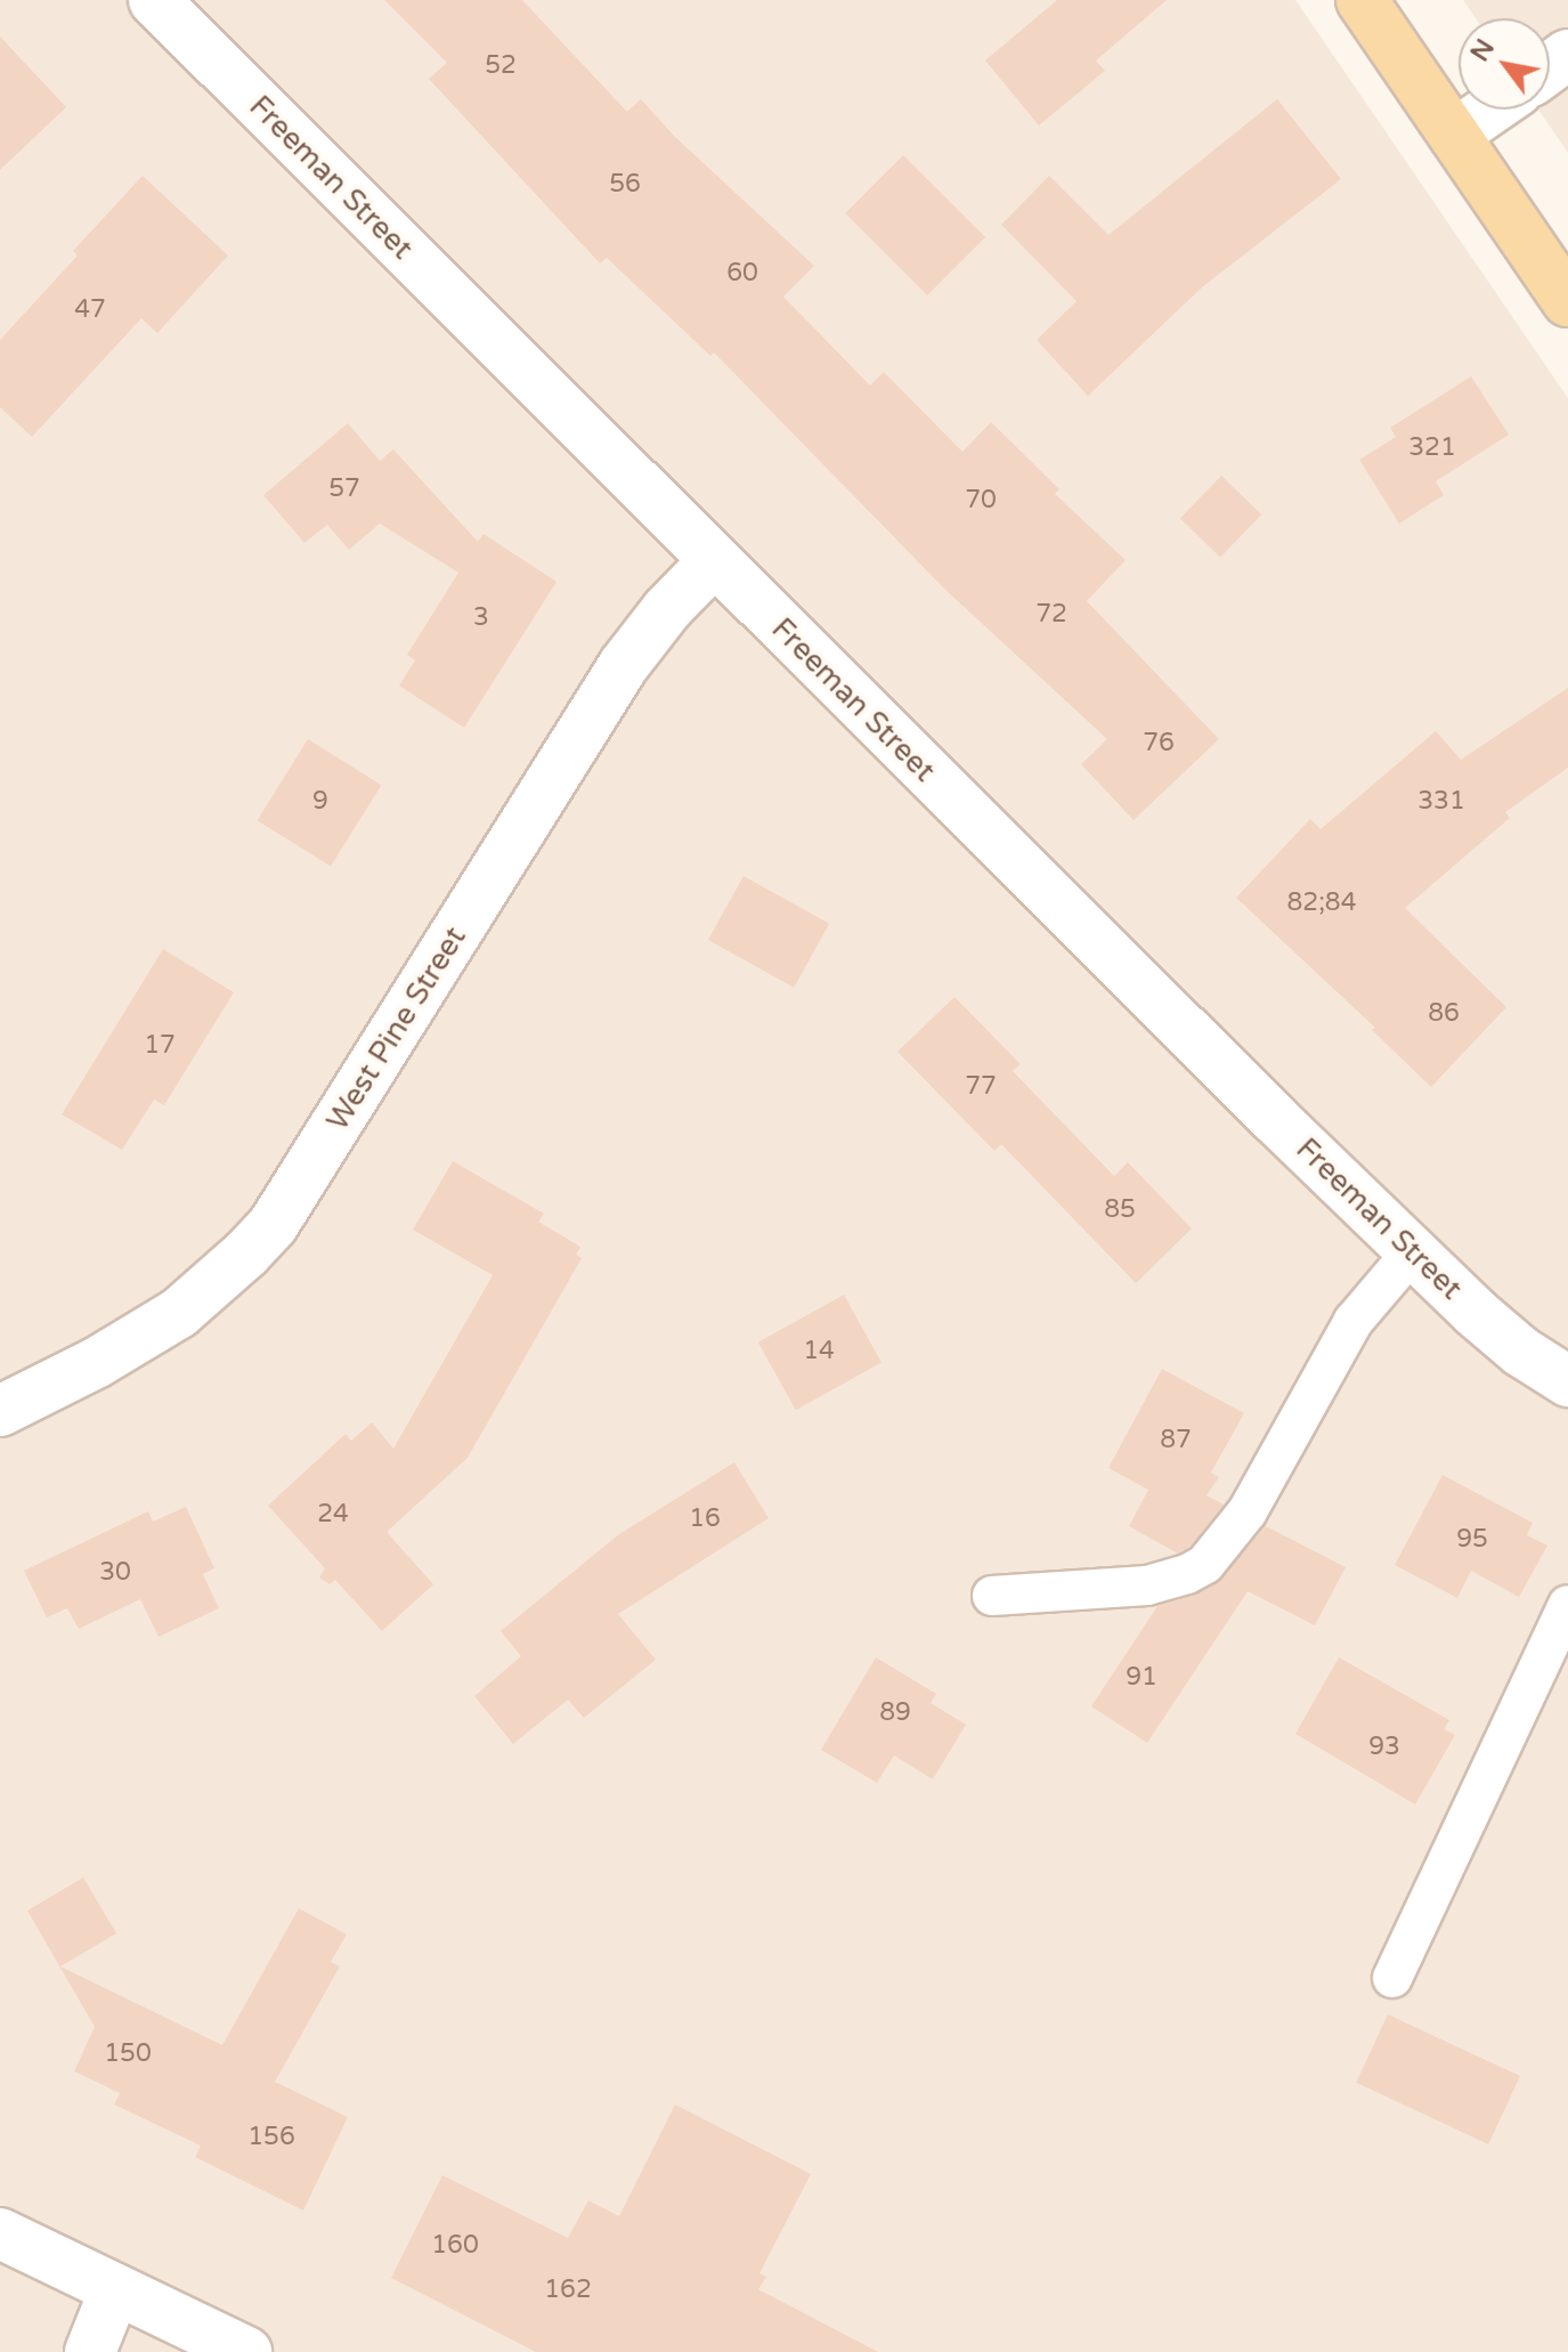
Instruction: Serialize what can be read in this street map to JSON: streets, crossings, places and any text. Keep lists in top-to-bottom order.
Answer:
{
  "streets": {
    "street": ["Freeman Street", "West Pine Street"]
  },
  "crossings": [
    ["Freeman Street", "West Pine Street"]
  ],
  "house_numbers": [
    "52",
    "56",
    "60",
    "47",
    "321",
    "57",
    "70",
    "72",
    "3",
    "76",
    "9",
    "331",
    "82;84",
    "86",
    "17",
    "77",
    "85",
    "14",
    "87",
    "24",
    "16",
    "95",
    "30",
    "91",
    "89",
    "93",
    "150",
    "156",
    "160",
    "162"
  ],
  "north": "top left"
}
